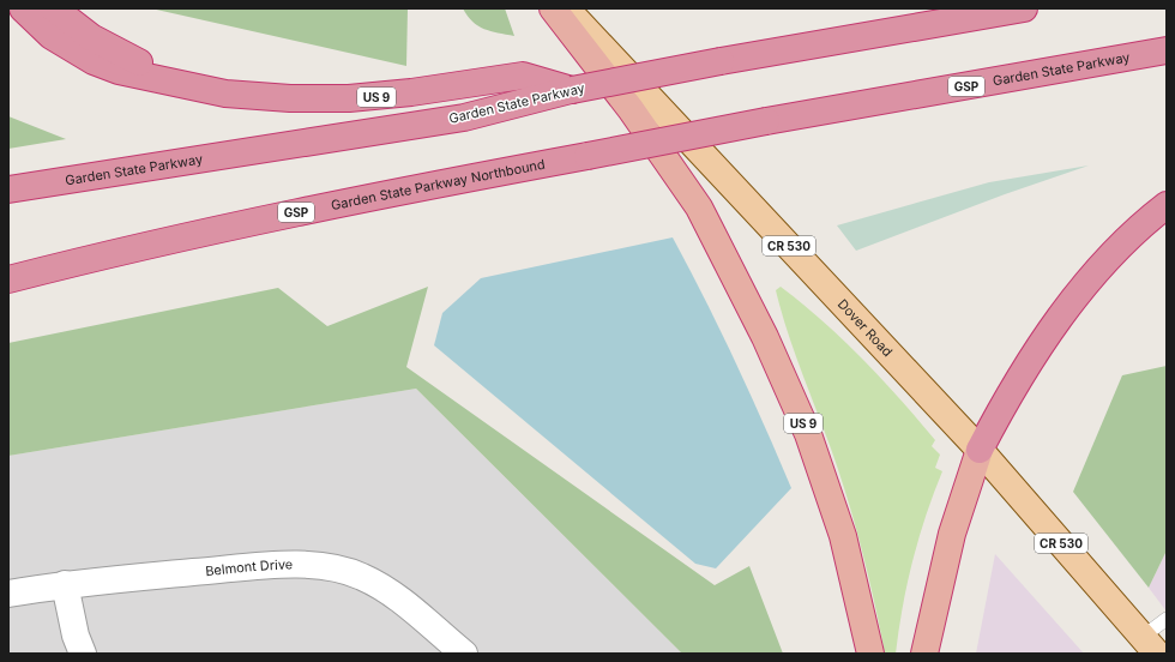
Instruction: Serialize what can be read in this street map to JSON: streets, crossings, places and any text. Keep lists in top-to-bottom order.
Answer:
{
  "streets": {
    "highway": [
      "Garden State Parkway",
      "GSP",
      "US 9",
      "Garden State Parkway Northbound"
    ],
    "main road": ["CR 530", "Dover Road"],
    "street": ["Belmont Drive"]
  },
  "crossings": [
    ["Garden State Parkway", "US 9"],
    ["Garden State Parkway", "Garden State Parkway Northbound"]
  ]
}
